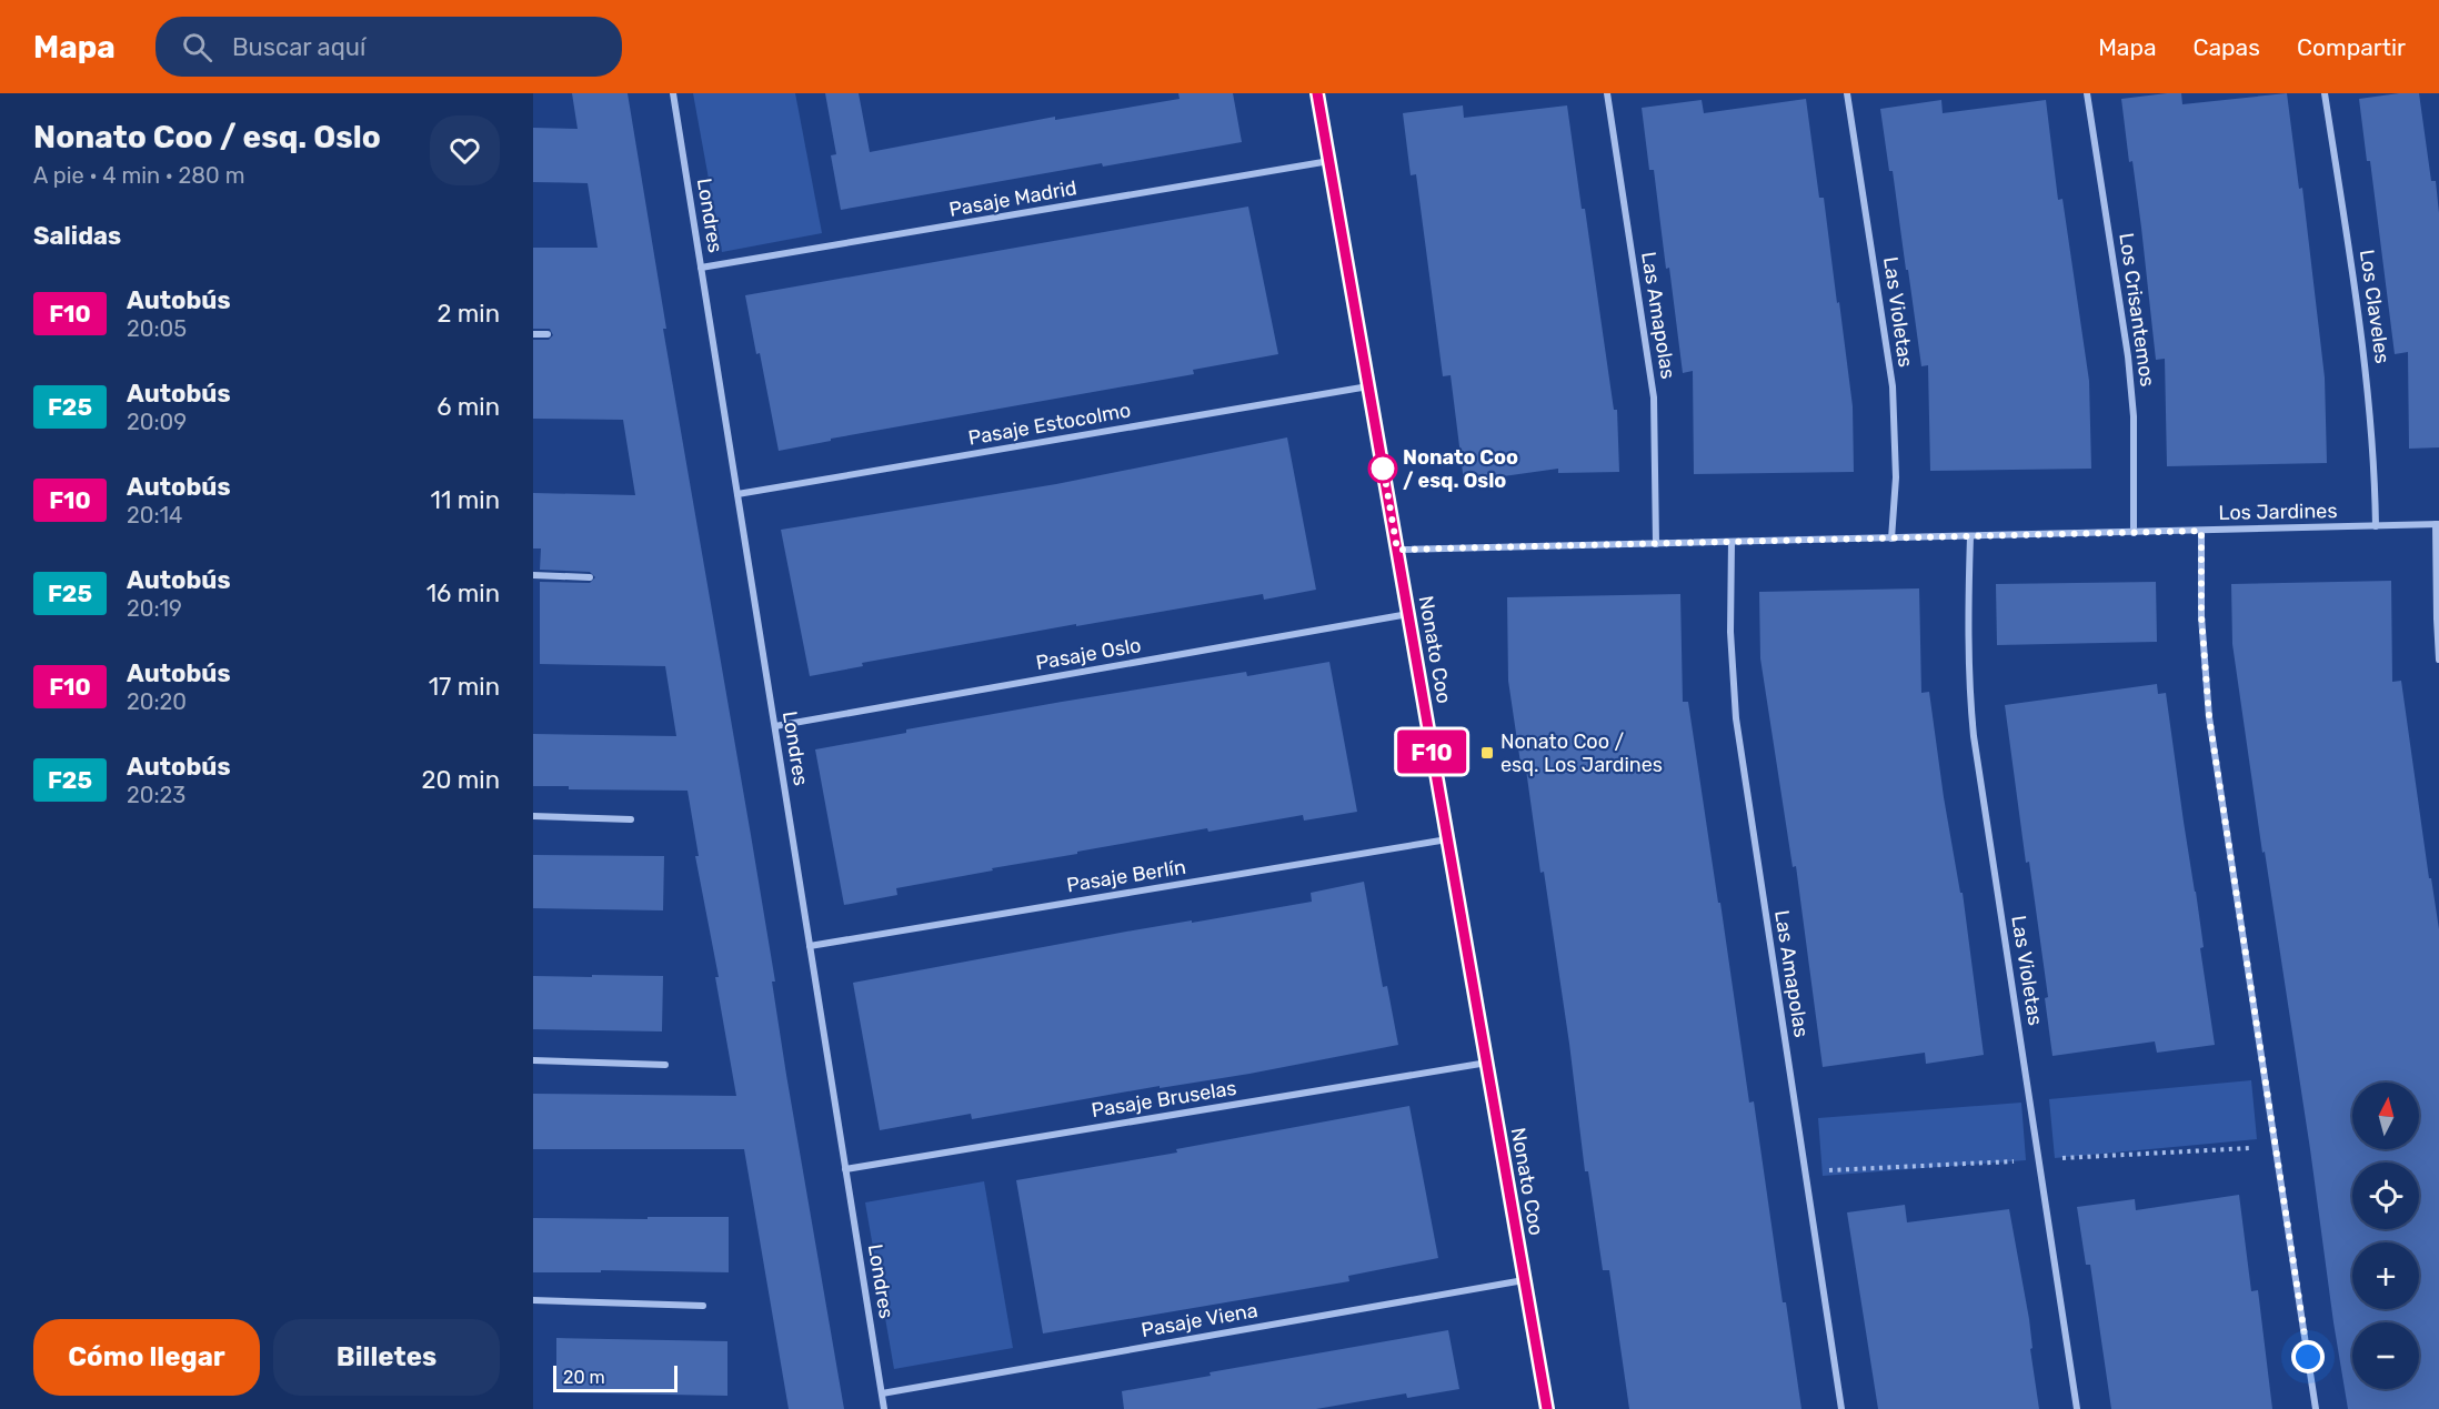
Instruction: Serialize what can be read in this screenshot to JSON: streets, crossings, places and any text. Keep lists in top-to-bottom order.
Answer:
{
  "streets": {
    "main road": ["Nonato Coo"],
    "street": [
      "Pasaje Madrid",
      "Londres",
      "Los Claveles",
      "Los Crisantemos",
      "Las Violetas",
      "Las Amapolas",
      "Pasaje Estocolmo",
      "Los Jardines",
      "Pasaje Oslo",
      "Pasaje Berlín",
      "Pasaje Bruselas",
      "Pasaje Viena"
    ]
  },
  "crossings": [
    ["Pasaje Madrid", "Londres"],
    ["Pasaje Madrid", "Nonato Coo"],
    ["Londres", "Pasaje Estocolmo"],
    ["Londres", "Pasaje Oslo"],
    ["Londres", "Pasaje Berlín"],
    ["Londres", "Pasaje Bruselas"],
    ["Londres", "Pasaje Viena"],
    ["Los Claveles", "Los Jardines"],
    ["Los Crisantemos", "Los Jardines"],
    ["Las Violetas", "Los Jardines"],
    ["Las Amapolas", "Los Jardines"],
    ["Pasaje Estocolmo", "Nonato Coo"],
    ["Los Jardines", "Nonato Coo"],
    ["Nonato Coo", "Pasaje Oslo"],
    ["Nonato Coo", "Pasaje Berlín"],
    ["Nonato Coo", "Pasaje Bruselas"],
    ["Nonato Coo", "Pasaje Viena"]
  ],
  "places": {
    "other": ["Nonato Coo / esq. Oslo"],
    "transit": ["Nonato Coo / esq. Los Jardines"]
  },
  "lines": ["bus line F10"],
  "scale_bar": "20 m",
  "north": "top",
  "page": {
    "header": "Mapa",
    "search": "Buscar aquí",
    "nav": ["Mapa", "Capas", "Compartir"],
    "heading": [
      ["Nonato Coo / esq. Oslo", "A pie · 4 min · 280 m"],
      "Salidas"
    ],
    "on_map": "F10",
    "list": [
      {
        "mark": "F10",
        "name": "Autobús",
        "note": "20:05",
        "value": "2 min"
      },
      {
        "mark": "F25",
        "name": "Autobús",
        "note": "20:09",
        "value": "6 min"
      },
      {
        "mark": "F10",
        "name": "Autobús",
        "note": "20:14",
        "value": "11 min"
      },
      {
        "mark": "F25",
        "name": "Autobús",
        "note": "20:19",
        "value": "16 min"
      },
      {
        "mark": "F10",
        "name": "Autobús",
        "note": "20:20",
        "value": "17 min"
      },
      {
        "mark": "F25",
        "name": "Autobús",
        "note": "20:23",
        "value": "20 min"
      }
    ],
    "map_buttons": ["+", "−"],
    "buttons": ["Cómo llegar", "Billetes"],
    "scale": "20 m"
  }
}
